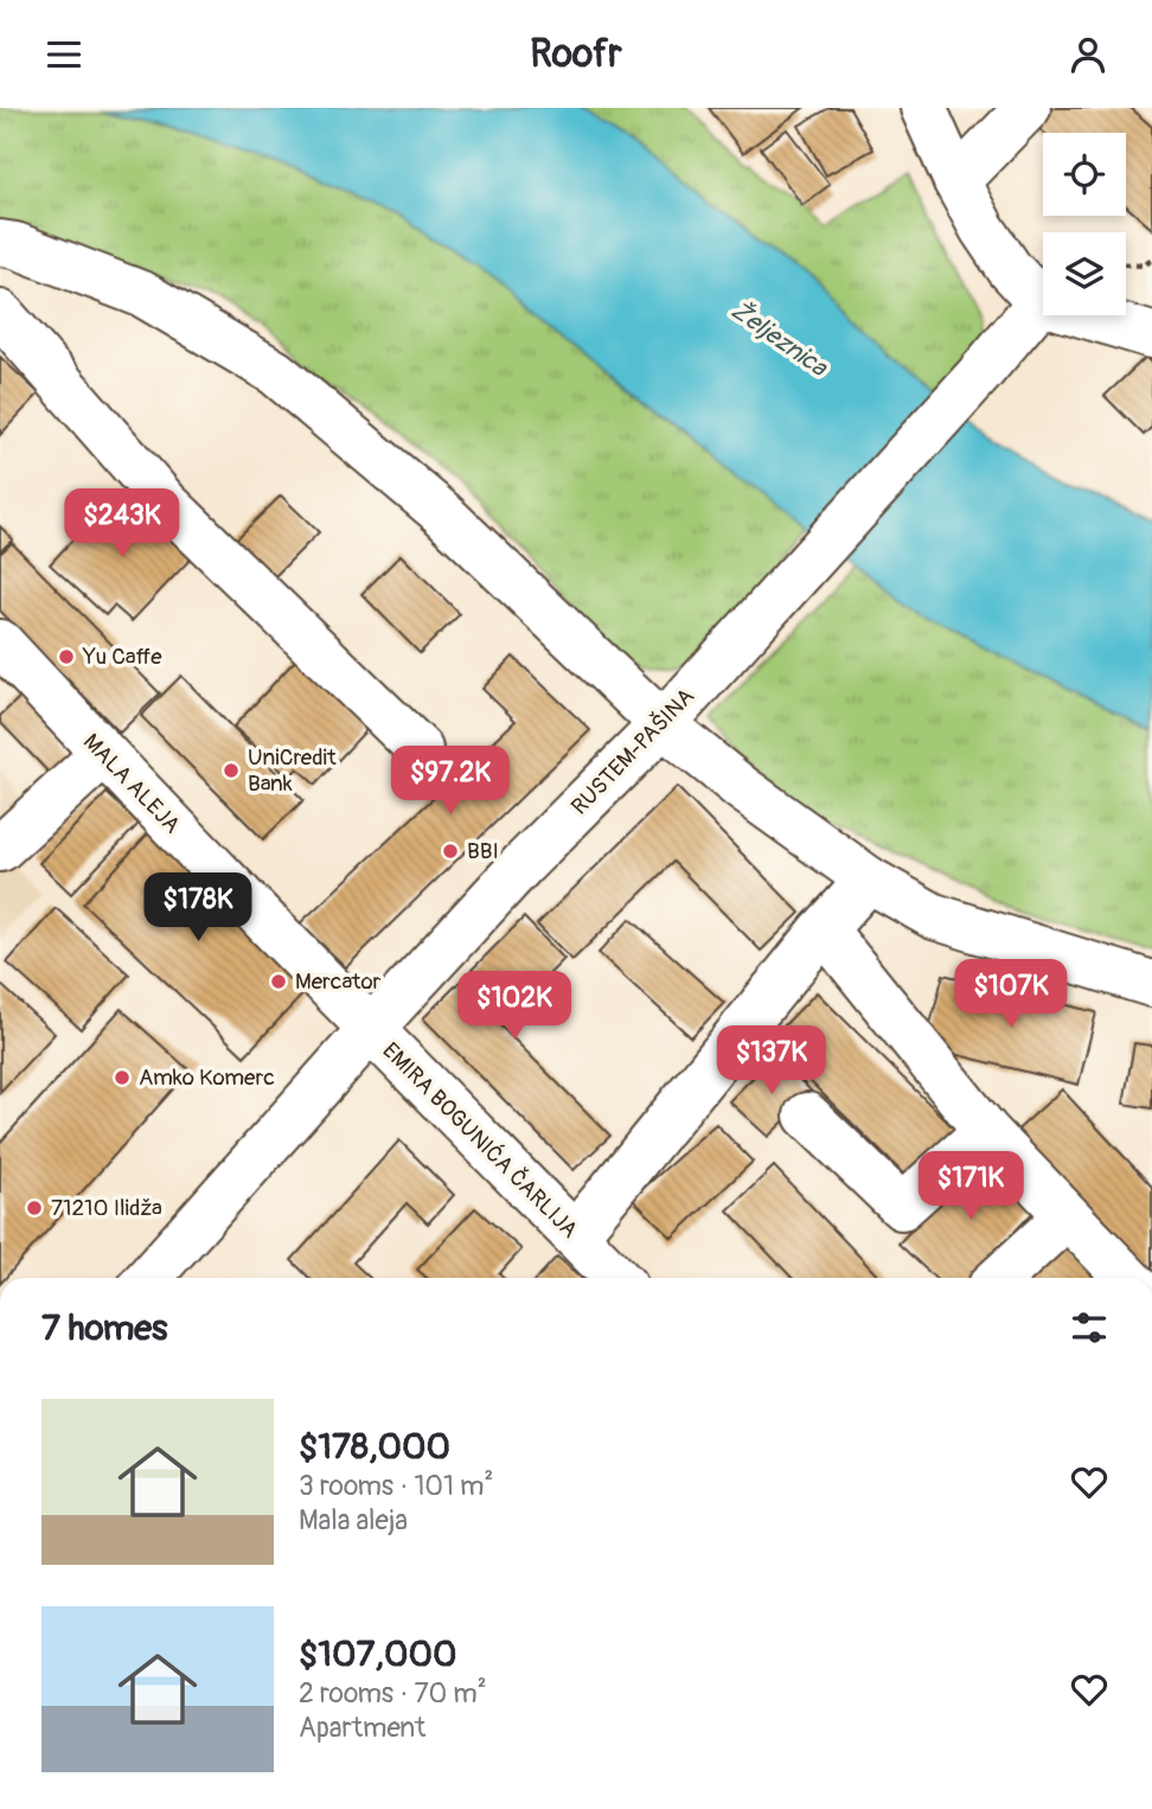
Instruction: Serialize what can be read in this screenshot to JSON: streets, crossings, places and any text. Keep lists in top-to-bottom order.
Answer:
{
  "streets": {
    "street": ["RUSTEM-PAŠINA", "MALA ALEJA", "EMIRA BOGUNIĆA ČARLIJA"]
  },
  "crossings": [
    ["RUSTEM-PAŠINA", "MALA ALEJA"],
    ["RUSTEM-PAŠINA", "EMIRA BOGUNIĆA ČARLIJA"],
    ["MALA ALEJA", "EMIRA BOGUNIĆA ČARLIJA"]
  ],
  "water": ["Željeznica"],
  "places": [
    "Yu Caffe",
    "UniCredit Bank",
    "BBI",
    "Mercator",
    "Amko Komerc",
    "71210 Ilidža"
  ],
  "page": {
    "header": "Roofr",
    "price": [
      "$243K",
      "$97.2K",
      "$178K",
      "$107K",
      "$102K",
      "$137K",
      "$171K"
    ],
    "heading": "7 homes",
    "list": [
      {
        "name": "$178,000",
        "note": "3 rooms · 101 m² · Mala aleja"
      },
      {
        "name": "$107,000",
        "note": "2 rooms · 70 m² · Apartment"
      }
    ]
  }
}
